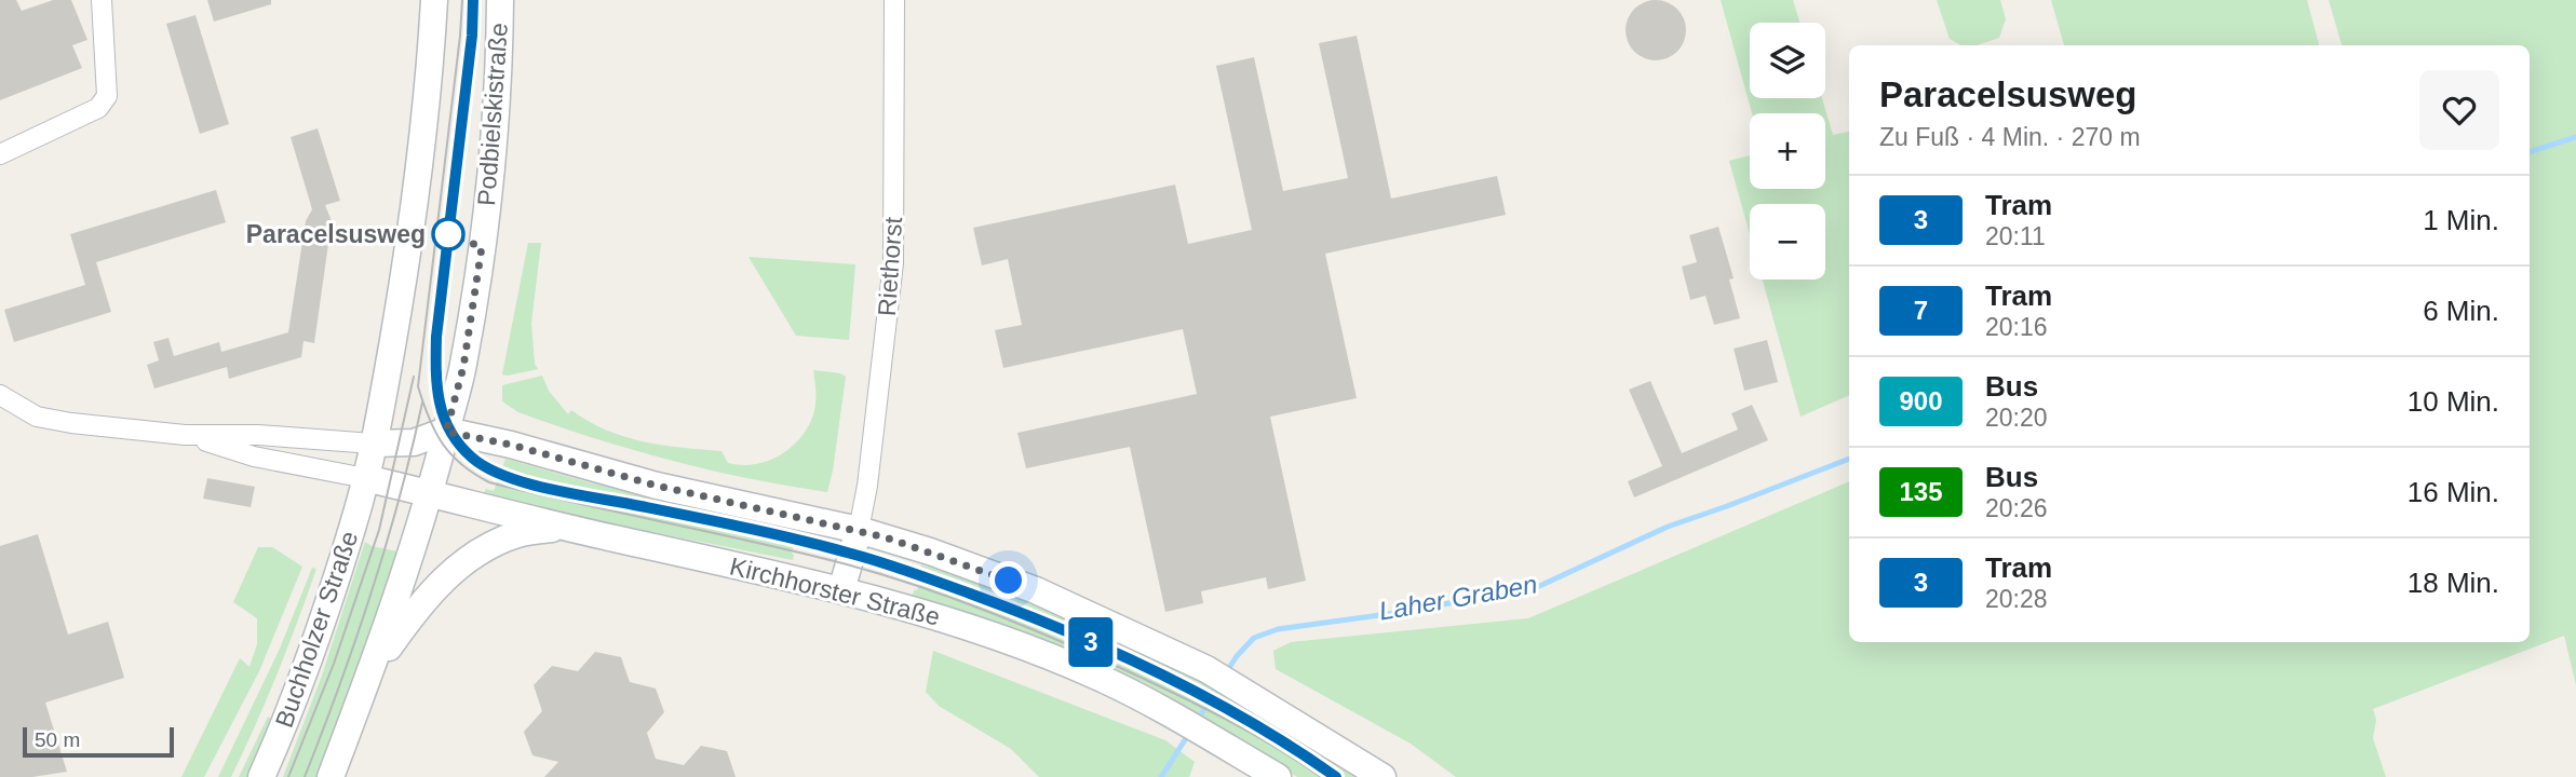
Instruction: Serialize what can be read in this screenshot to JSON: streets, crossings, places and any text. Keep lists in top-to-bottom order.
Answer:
{
  "streets": {
    "main road": ["Podbielskistraße", "Kirchhorster Straße", "Buchholzer Straße"],
    "street": ["Riethorst"]
  },
  "crossings": [
    ["Podbielskistraße", "Kirchhorster Straße"],
    ["Kirchhorster Straße", "Buchholzer Straße"]
  ],
  "water": ["Laher Graben"],
  "places": ["Paracelsusweg"],
  "lines": ["tram line 3"],
  "scale_bar": "50 m",
  "page": {
    "on_map": "3",
    "map_buttons": ["+", "−"],
    "heading": ["Paracelsusweg", "Zu Fuß · 4 Min. · 270 m"],
    "list": [
      {
        "mark": "3",
        "name": "Tram",
        "note": "20:11",
        "value": "1 Min."
      },
      {
        "mark": "7",
        "name": "Tram",
        "note": "20:16",
        "value": "6 Min."
      },
      {
        "mark": "900",
        "name": "Bus",
        "note": "20:20",
        "value": "10 Min."
      },
      {
        "mark": "135",
        "name": "Bus",
        "note": "20:26",
        "value": "16 Min."
      },
      {
        "mark": "3",
        "name": "Tram",
        "note": "20:28",
        "value": "18 Min."
      }
    ],
    "scale": "50 m"
  }
}
